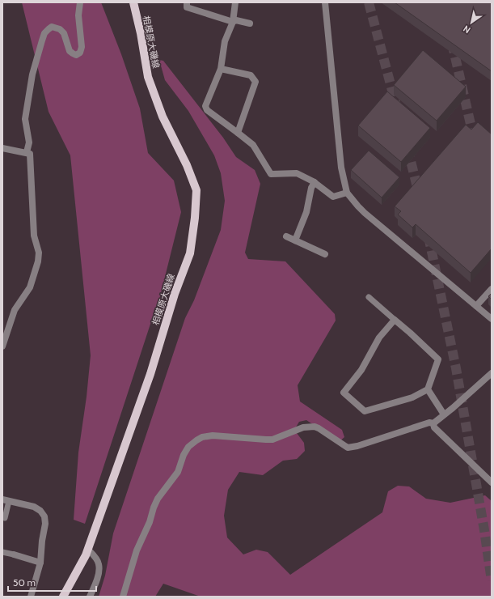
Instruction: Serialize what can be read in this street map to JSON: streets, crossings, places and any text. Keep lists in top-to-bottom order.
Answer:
{
  "streets": {
    "main road": ["相模原大磯線"]
  },
  "scale_bar": "50 m",
  "north": "bottom left"
}
